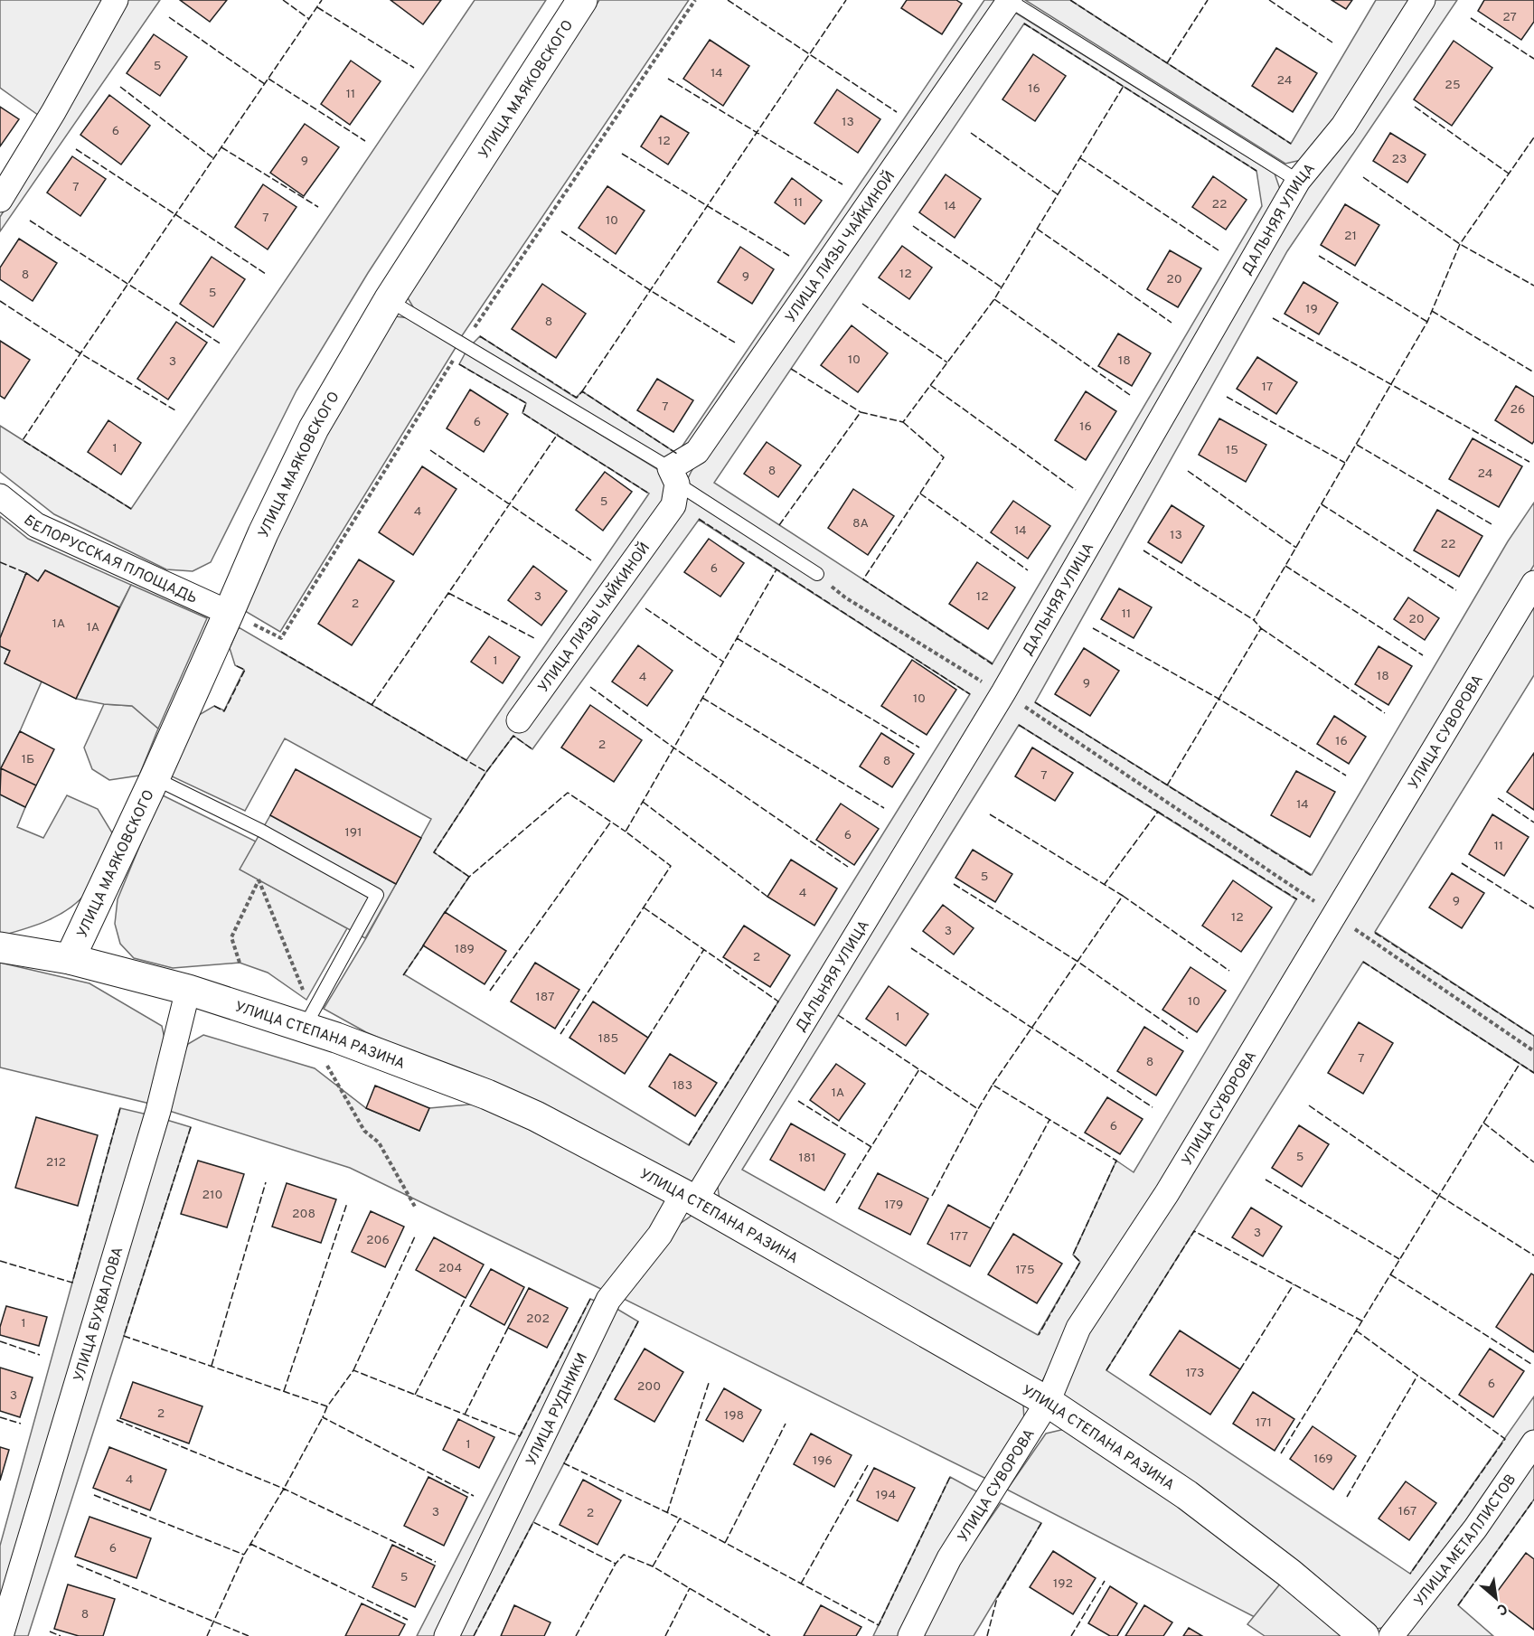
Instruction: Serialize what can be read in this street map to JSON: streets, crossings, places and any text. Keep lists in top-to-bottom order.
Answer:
{
  "streets": {
    "main road": ["УЛИЦА МАЯКОВСКОГО", "УЛИЦА СТЕПАНА РАЗИНА"],
    "street": [
      "ДАЛЬНЯЯ УЛИЦА",
      "УЛИЦА ЛИЗЫ ЧАЙКИНОЙ",
      "БЕЛОРУССКАЯ ПЛОЩАДЬ",
      "УЛИЦА СУВОРОВА",
      "УЛИЦА БУХВАЛОВА",
      "УЛИЦА РУДНИКИ",
      "УЛИЦА МЕТАЛЛИСТОВ"
    ]
  },
  "crossings": [
    ["УЛИЦА МАЯКОВСКОГО", "БЕЛОРУССКАЯ ПЛОЩАДЬ"],
    ["УЛИЦА МАЯКОВСКОГО", "УЛИЦА СТЕПАНА РАЗИНА"],
    ["ДАЛЬНЯЯ УЛИЦА", "УЛИЦА СТЕПАНА РАЗИНА"],
    ["ДАЛЬНЯЯ УЛИЦА", "УЛИЦА РУДНИКИ"],
    ["УЛИЦА СУВОРОВА", "УЛИЦА СТЕПАНА РАЗИНА"],
    ["УЛИЦА СТЕПАНА РАЗИНА", "УЛИЦА БУХВАЛОВА"],
    ["УЛИЦА СТЕПАНА РАЗИНА", "УЛИЦА РУДНИКИ"]
  ],
  "house_numbers": [
    "27",
    "5",
    "14",
    "24",
    "25",
    "16",
    "11",
    "13",
    "6",
    "12",
    "23",
    "9",
    "7",
    "11",
    "22",
    "14",
    "7",
    "10",
    "21",
    "12",
    "8",
    "9",
    "20",
    "5",
    "19",
    "8",
    "10",
    "18",
    "3",
    "17",
    "7",
    "26",
    "6",
    "16",
    "1",
    "15",
    "8",
    "24",
    "5",
    "4",
    "8А",
    "14",
    "13",
    "22",
    "6",
    "3",
    "12",
    "2",
    "11",
    "20",
    "1А",
    "1А",
    "1",
    "18",
    "4",
    "9",
    "10",
    "16",
    "2",
    "1Б",
    "8",
    "7",
    "14",
    "191",
    "6",
    "11",
    "5",
    "4",
    "9",
    "12",
    "3",
    "189",
    "2",
    "187",
    "10",
    "1",
    "185",
    "7",
    "8",
    "183",
    "1А",
    "6",
    "5",
    "181",
    "212",
    "210",
    "179",
    "208",
    "3",
    "177",
    "206",
    "204",
    "175",
    "202",
    "1",
    "173",
    "6",
    "200",
    "3",
    "2",
    "198",
    "171",
    "1",
    "169",
    "196",
    "4",
    "194",
    "167",
    "3",
    "2",
    "6",
    "5",
    "192",
    "8"
  ],
  "north": "bottom right"
}
